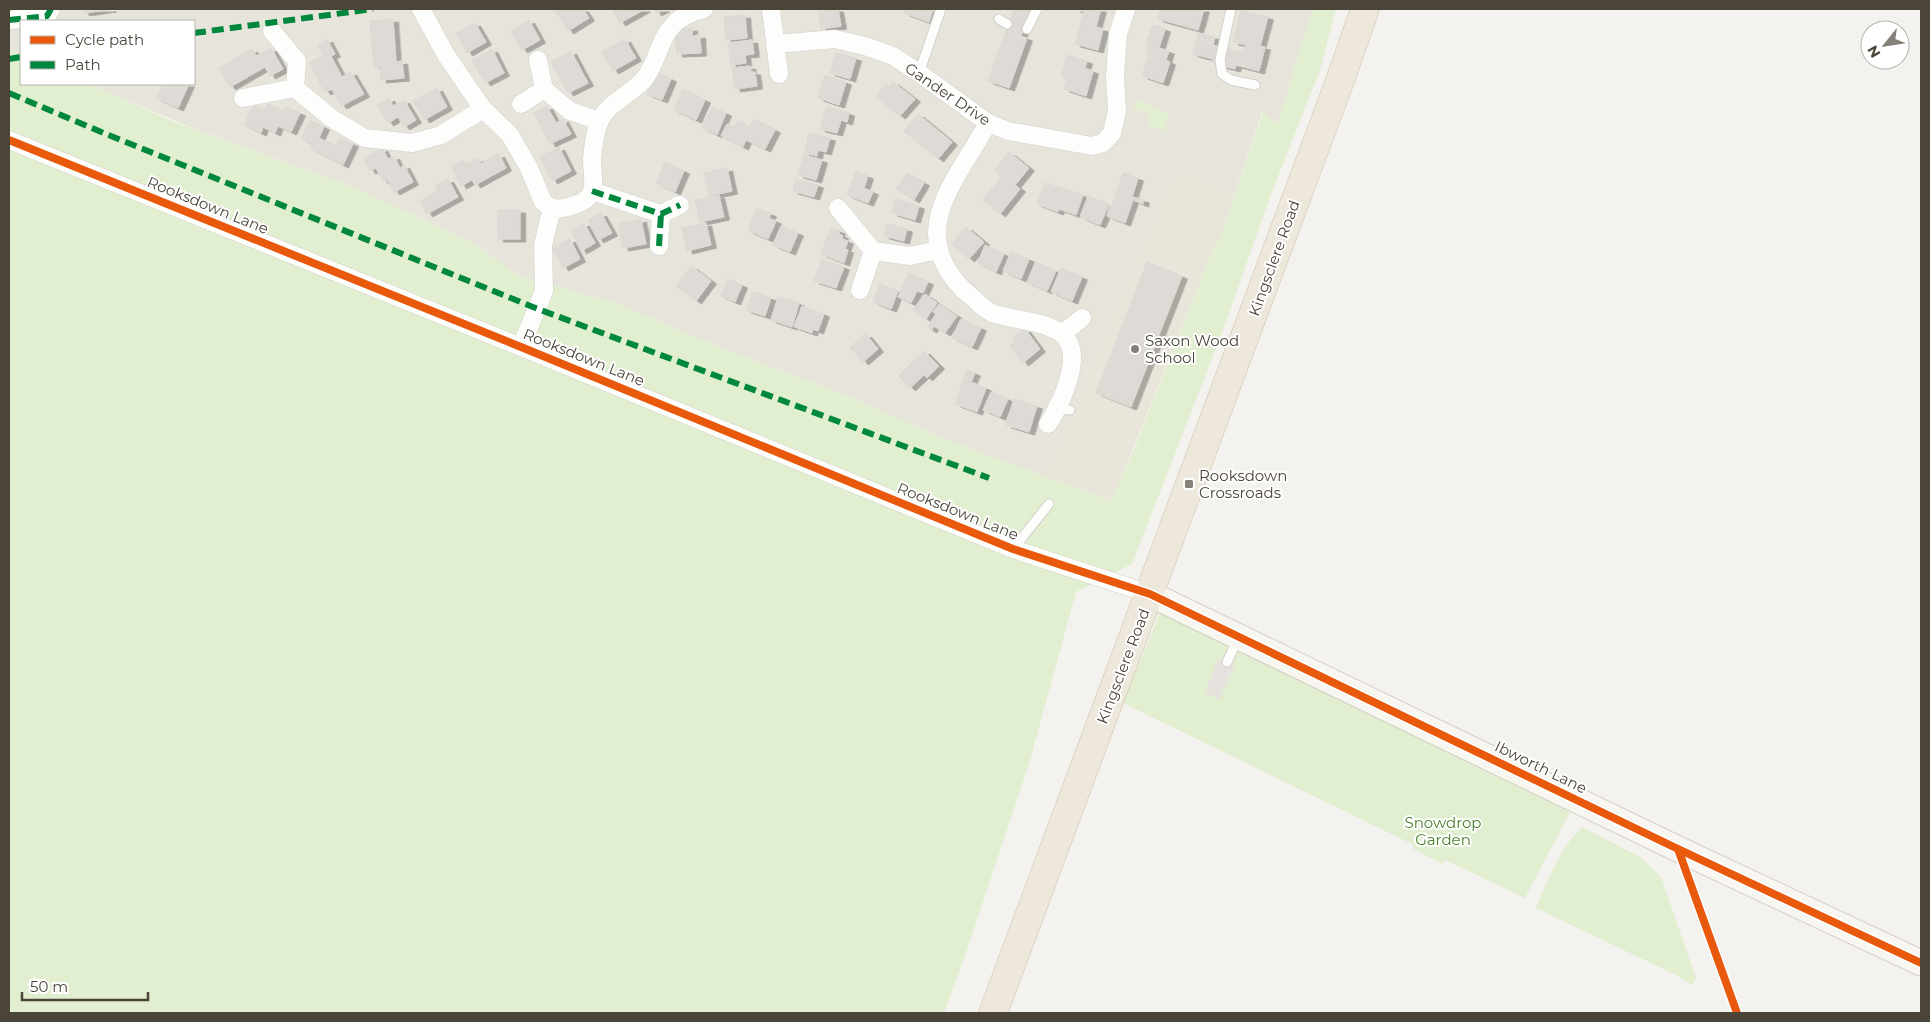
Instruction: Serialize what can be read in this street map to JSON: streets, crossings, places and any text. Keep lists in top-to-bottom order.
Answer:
{
  "streets": {
    "highway": ["Kingsclere Road"],
    "street": ["Gander Drive", "Rooksdown Lane", "Ibworth Lane"]
  },
  "crossings": [
    ["Rooksdown Lane", "Kingsclere Road"],
    ["Rooksdown Lane", "Ibworth Lane"],
    ["Kingsclere Road", "Ibworth Lane"]
  ],
  "parks": ["Snowdrop Garden"],
  "places": {
    "other": ["Saxon Wood School"],
    "transit": ["Rooksdown Crossroads"]
  },
  "legend": ["Cycle path", "Path"],
  "scale_bar": "50 m",
  "north": "bottom left"
}
